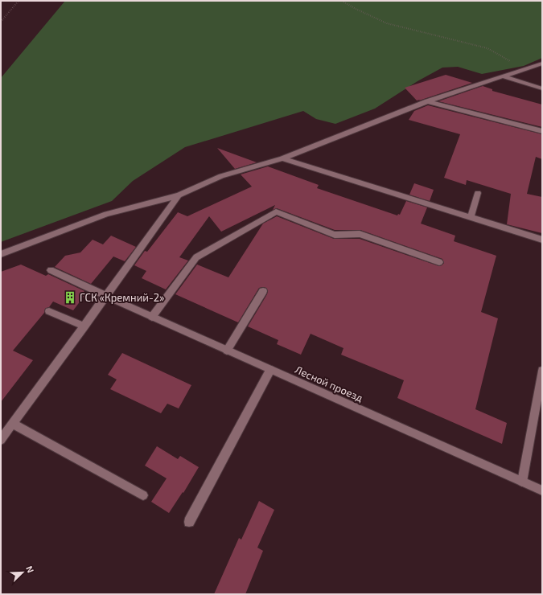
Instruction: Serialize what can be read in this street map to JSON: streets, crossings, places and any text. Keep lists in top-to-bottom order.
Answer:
{
  "streets": {
    "street": ["Лесной проезд"]
  },
  "places": {
    "building": ["ГСК «Кремний-2»"]
  },
  "north": "top right"
}
